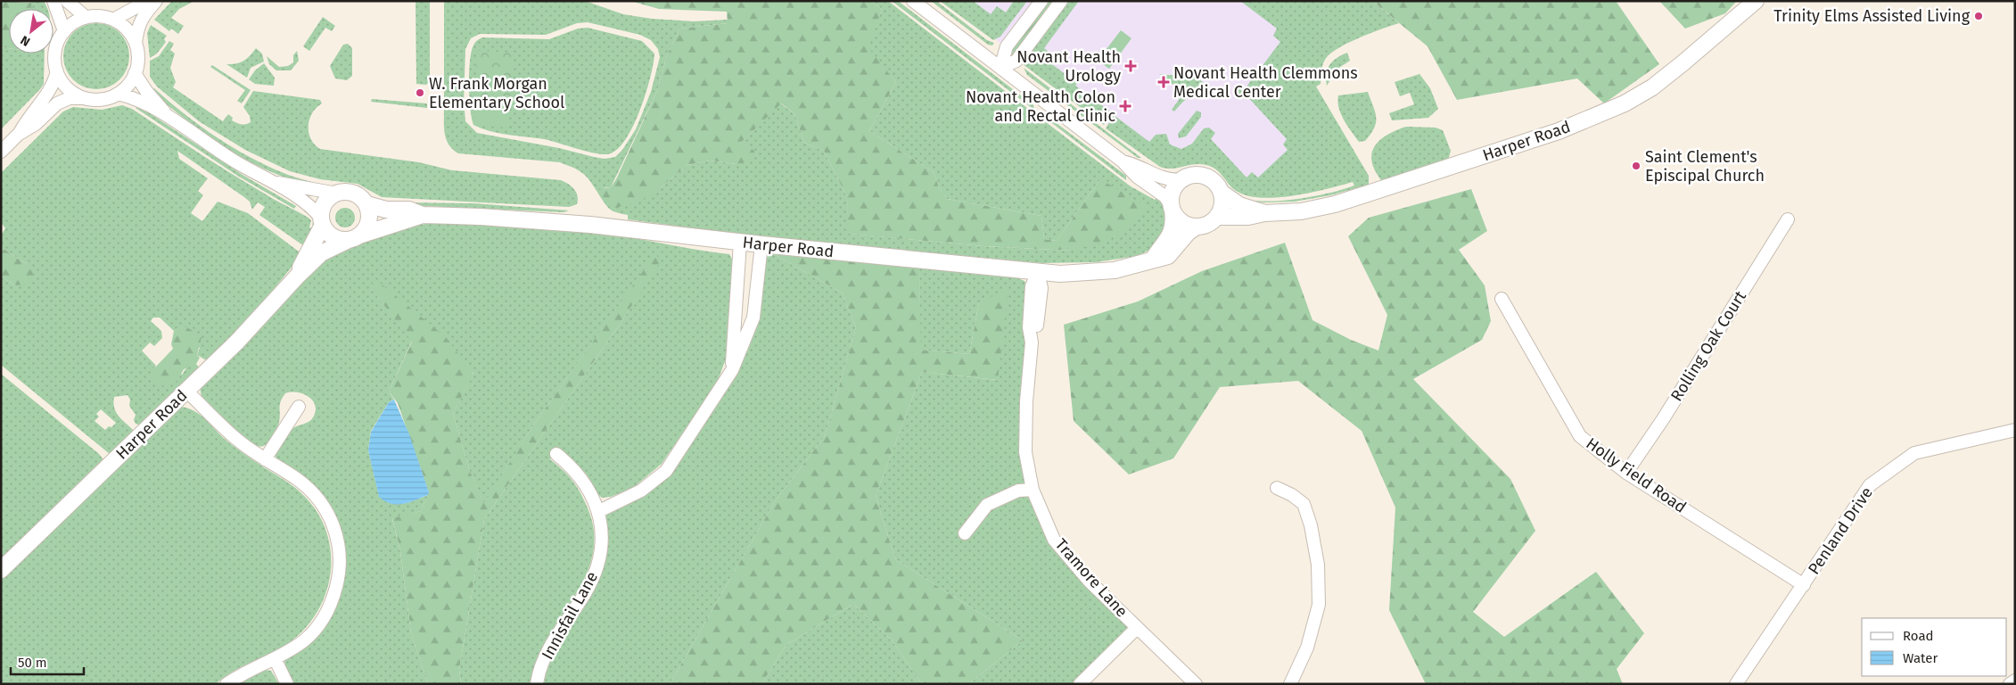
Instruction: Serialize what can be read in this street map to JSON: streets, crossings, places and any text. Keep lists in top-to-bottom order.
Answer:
{
  "streets": {
    "main road": ["Harper Road"],
    "street": [
      "Rolling Oak Court",
      "Holly Field Road",
      "Penland Drive",
      "Tramore Lane",
      "Innisfail Lane"
    ]
  },
  "crossings": [
    ["Harper Road", "Tramore Lane"],
    ["Rolling Oak Court", "Holly Field Road"],
    ["Holly Field Road", "Penland Drive"]
  ],
  "places": {
    "other": ["Trinity Elms Assisted Living", "W. Frank Morgan Elementary School", "Saint Clement's Episcipal Church"],
    "health": ["Novant Health Urology", "Novant Health Clemmons Medical Center", "Novant Health Colon and Rectal Clinic"]
  },
  "legend": ["Road", "Water"],
  "scale_bar": "50 m",
  "north": "bottom left"
}
